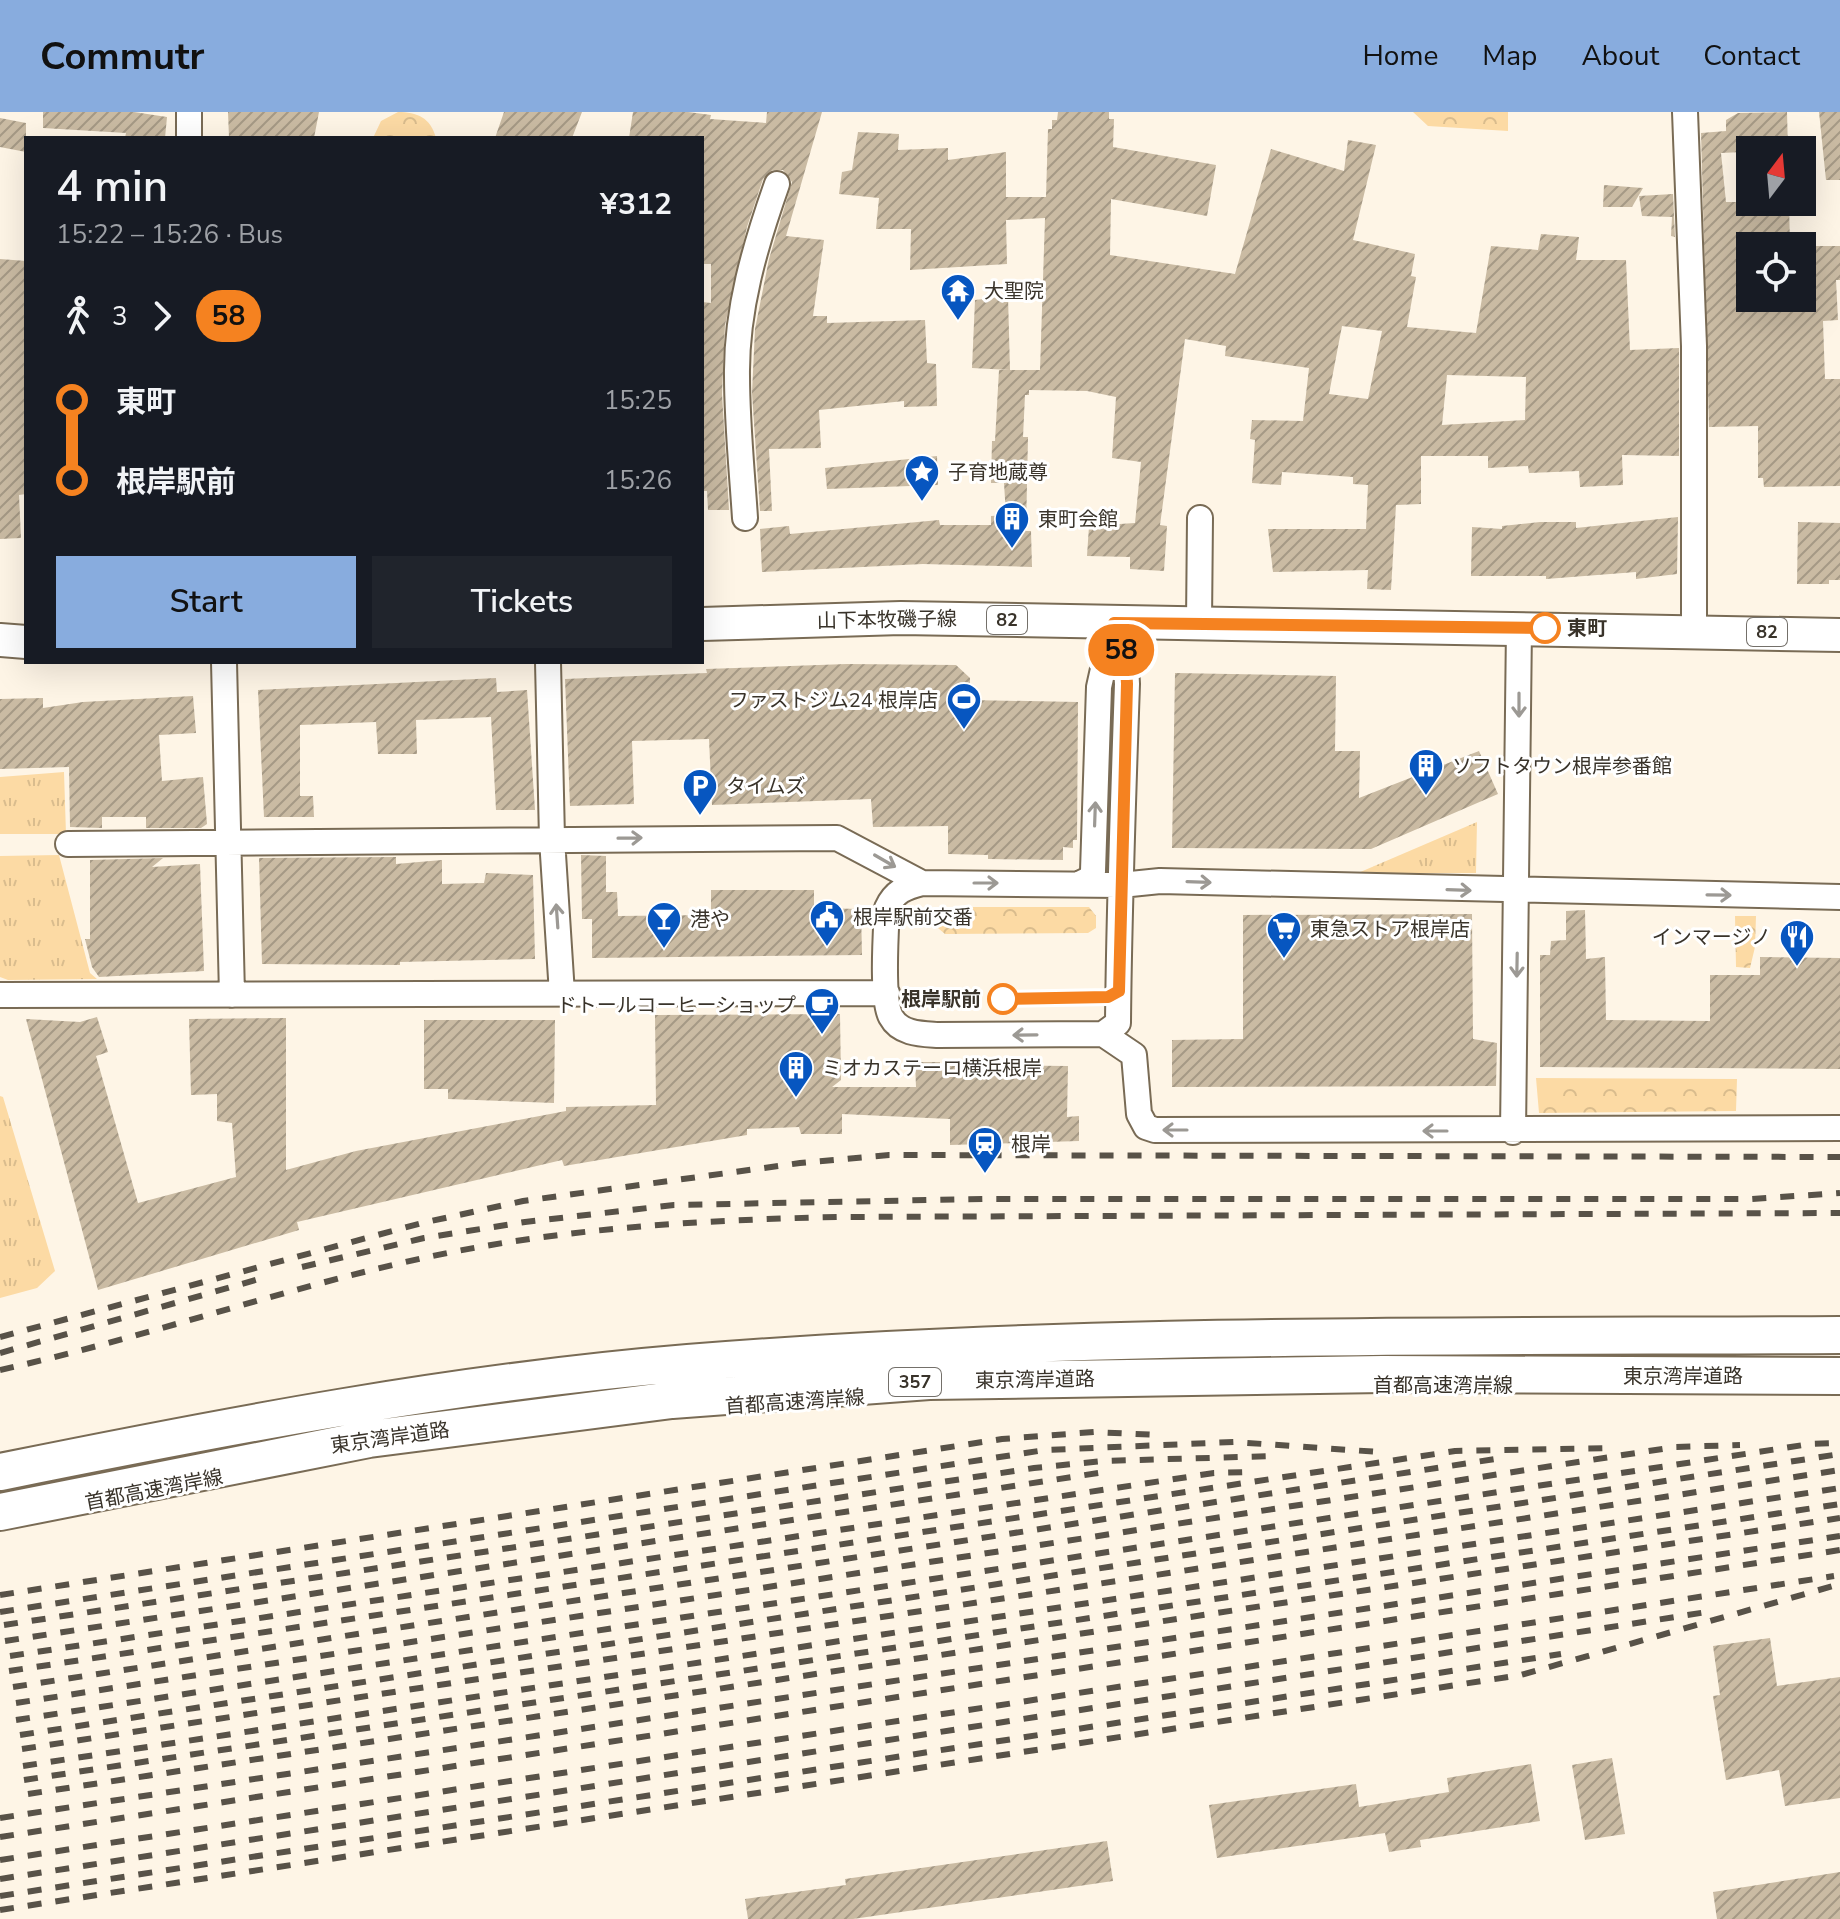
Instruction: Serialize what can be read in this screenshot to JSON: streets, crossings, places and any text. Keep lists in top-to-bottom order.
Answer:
{
  "streets": {
    "highway": ["東京湾岸道路", "357", "首都高速湾岸線"],
    "main road": ["山下本牧磯子線", "82"]
  },
  "places": {
    "temple": ["大聖院"],
    "place": ["子育地蔵尊"],
    "building": ["東町会館", "ソフトタウン根岸参番館", "ミオカステーロ横浜根岸"],
    "other": ["東町", "根岸駅前"],
    "sports": ["ファストジム24 根岸店"],
    "parking": ["タイムズ"],
    "public building": ["根岸駅前交番"],
    "bar": ["港や"],
    "supermarket": ["東急ストア根岸店"],
    "restaurant": ["インマージノ"],
    "cafe": ["ドトールコーヒーショップ"],
    "station": ["根岸"]
  },
  "lines": ["bus line 58"],
  "north": "top",
  "page": {
    "header": "Commutr",
    "nav": [
      "Home",
      "Map",
      "About",
      "Contact"
    ],
    "on_map": "58",
    "heading": ["4 min", "15:22 – 15:26 · Bus", "¥312"],
    "legs": ["3", "58"],
    "list": [
      {
        "name": "東町",
        "value": "15:25"
      },
      {
        "name": "根岸駅前",
        "value": "15:26"
      }
    ],
    "buttons": ["Start", "Tickets"]
  }
}
